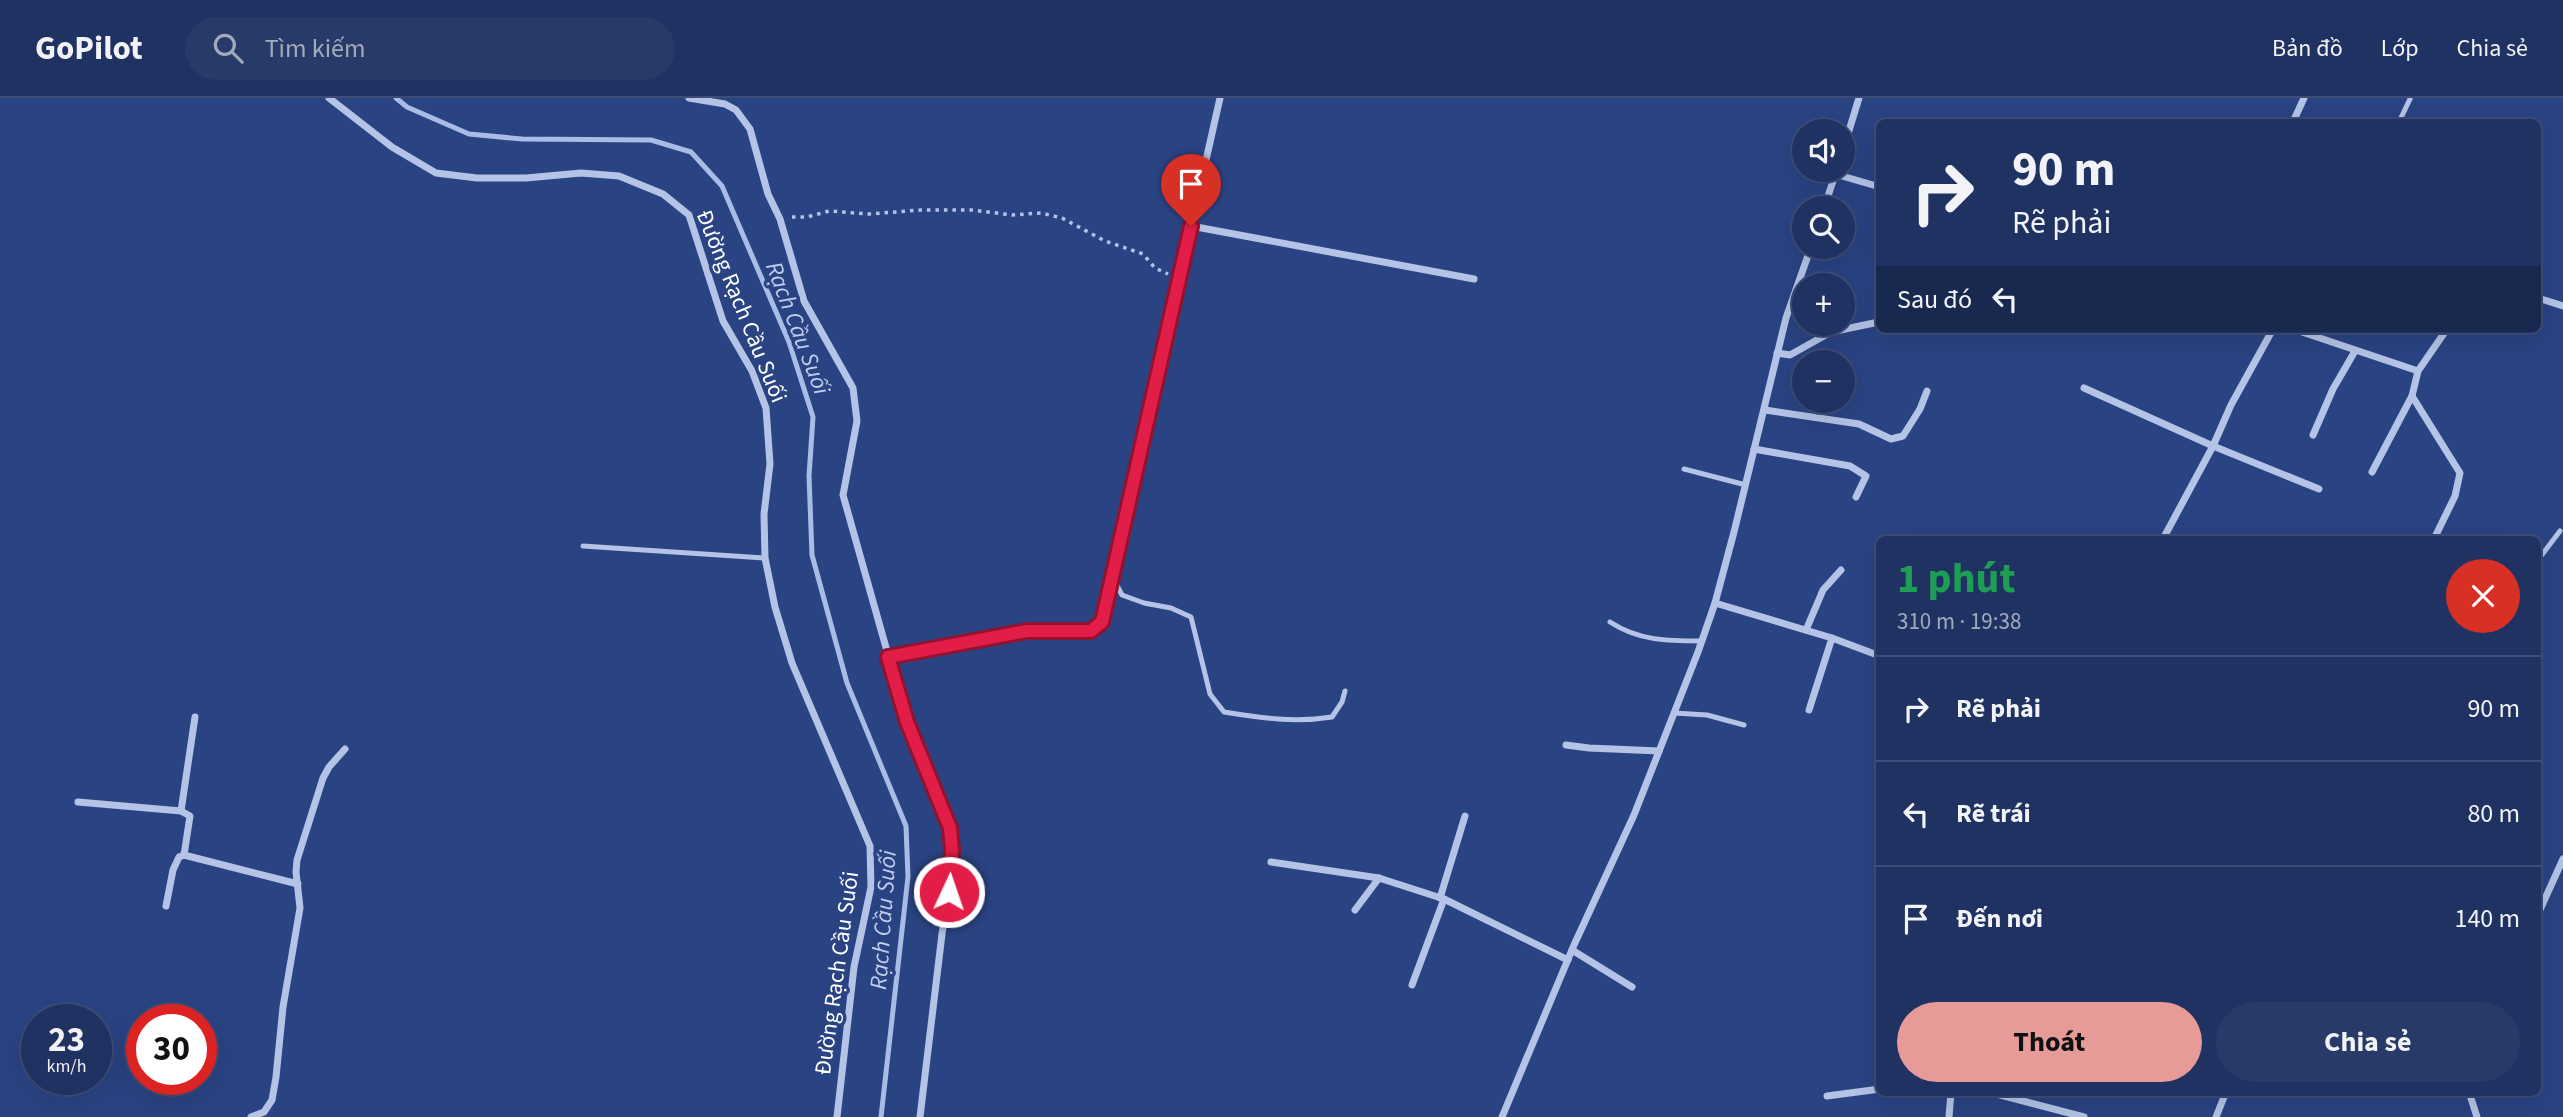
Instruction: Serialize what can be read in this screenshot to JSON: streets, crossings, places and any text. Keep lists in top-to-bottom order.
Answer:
{
  "streets": {
    "street": ["Đường Rạch Cầu Suối"]
  },
  "water": ["Rạch Cầu Suối"],
  "page": {
    "header": "GoPilot",
    "search": "Tìm kiếm",
    "nav": ["Bản đồ", "Lớp", "Chia sẻ"],
    "map_buttons": ["+", "−"],
    "turn": ["90 m", "Rẽ phải"],
    "then": "Sau đó",
    "heading": ["1 phút", "310 m · 19:38"],
    "list": [
      {
        "name": "Rẽ phải",
        "value": "90 m"
      },
      {
        "name": "Rẽ trái",
        "value": "80 m"
      },
      {
        "name": "Đến nơi",
        "value": "140 m"
      }
    ],
    "buttons": ["Thoát", "Chia sẻ"],
    "speed": "23 km/h",
    "limit": "30"
  }
}
